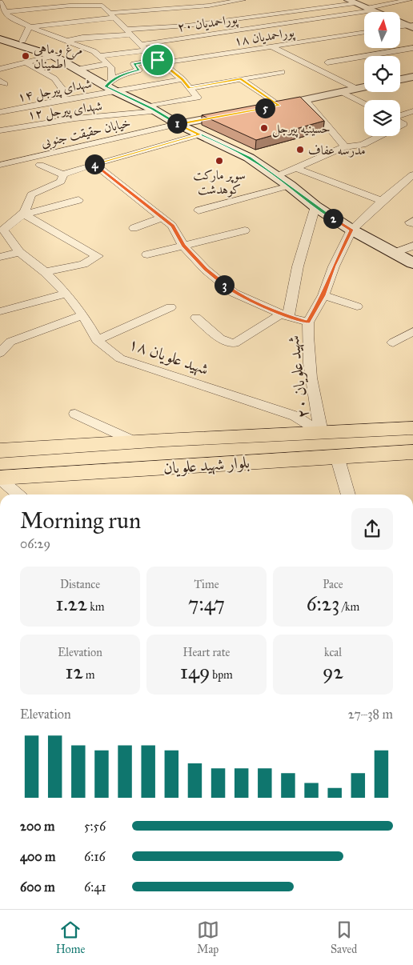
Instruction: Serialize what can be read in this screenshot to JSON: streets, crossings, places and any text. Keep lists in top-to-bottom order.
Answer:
{
  "streets": {
    "main road": ["بلوار شهید علویان"],
    "street": [
      "پوراحمدیان ۲۰",
      "پوراحمدیان ۱۸",
      "شهدای پیرجل ۱۴",
      "شهدای پیرجل ۱۲",
      "خیابان حقیقت جنوبی",
      "شهید علویان ۱۸",
      "شهید علویان ۲۰"
    ]
  },
  "crossings": [
    ["پوراحمدیان ۱۸", "شهدای پیرجل ۱۴"],
    ["شهید علویان ۱۸", "شهید علویان ۲۰"],
    ["شهید علویان ۱۸", "بلوار شهید علویان"],
    ["شهید علویان ۲۰", "بلوار شهید علویان"]
  ],
  "places": [
    "مرغ و ماهی اطمینان",
    "حسینیه پیرجل",
    "مدرسه عفاف",
    "سوپر مارکت کوهدشت"
  ],
  "north": "top",
  "page": {
    "pins": [
      "5",
      "1",
      "4",
      "2",
      "3"
    ],
    "heading": ["Morning run", "06:29"],
    "stats": [
      ["Distance", "1.22 km"],
      ["Time", "7:47"],
      ["Pace", "6:23 /km"],
      ["Elevation", "12 m"],
      ["Heart rate", "149 bpm"],
      ["kcal", "92"]
    ],
    "chart": ["Elevation", "27–38 m"],
    "list": [
      {
        "name": "200 m",
        "note": "5:56"
      },
      {
        "name": "400 m",
        "note": "6:16"
      },
      {
        "name": "600 m",
        "note": "6:41"
      }
    ],
    "tabs": ["Home", "Map", "Saved"]
  }
}
